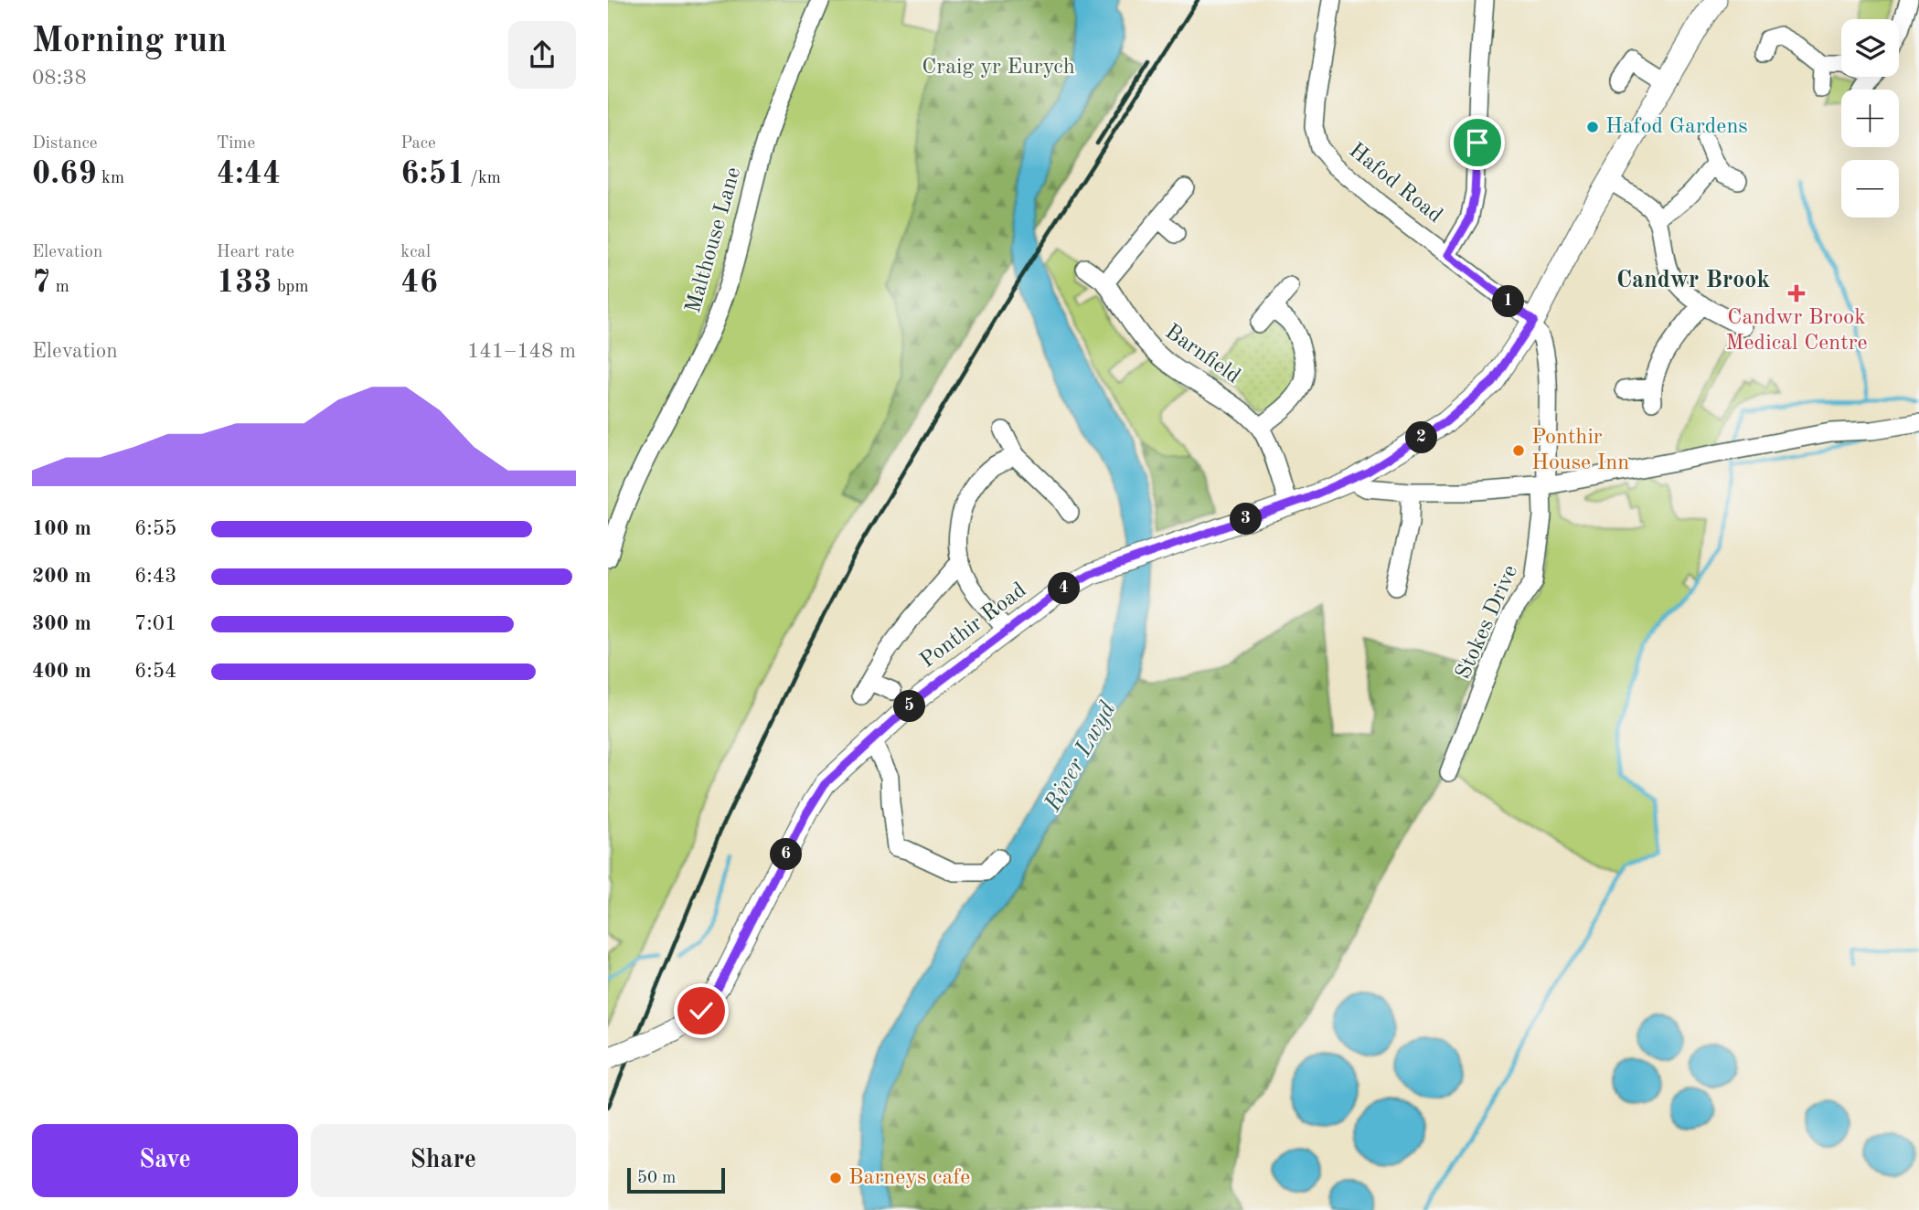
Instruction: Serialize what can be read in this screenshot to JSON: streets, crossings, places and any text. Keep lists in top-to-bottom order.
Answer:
{
  "streets": {
    "main road": ["Ponthir Road"],
    "street": [
      "Hafod Road",
      "Malthouse Lane",
      "Barnfield",
      "Stokes Drive"
    ]
  },
  "crossings": [
    ["Hafod Road", "Stokes Drive"],
    ["Hafod Road", "Ponthir Road"],
    ["Barnfield", "Ponthir Road"],
    ["Stokes Drive", "Ponthir Road"]
  ],
  "districts": ["Candwr Brook"],
  "water": ["River Lwyd"],
  "parks": ["Craig yr Eurych"],
  "places": {
    "other": ["Hafod Gardens", "Ponthir House Inn", "Barneys cafe"],
    "health": ["Candwr Brook Medical Centre"]
  },
  "scale_bar": "50 m",
  "page": {
    "heading": ["Morning run", "08:38"],
    "map_buttons": ["+", "−"],
    "stats": [
      ["Distance", "0.69 km"],
      ["Time", "4:44"],
      ["Pace", "6:51 /km"],
      ["Elevation", "7 m"],
      ["Heart rate", "133 bpm"],
      ["kcal", "46"]
    ],
    "pins": [
      "1",
      "2",
      "3",
      "4",
      "5",
      "6"
    ],
    "chart": ["Elevation", "141–148 m"],
    "list": [
      {
        "name": "100 m",
        "note": "6:55"
      },
      {
        "name": "200 m",
        "note": "6:43"
      },
      {
        "name": "300 m",
        "note": "7:01"
      },
      {
        "name": "400 m",
        "note": "6:54"
      }
    ],
    "buttons": ["Save", "Share"],
    "scale": "50 m"
  }
}
